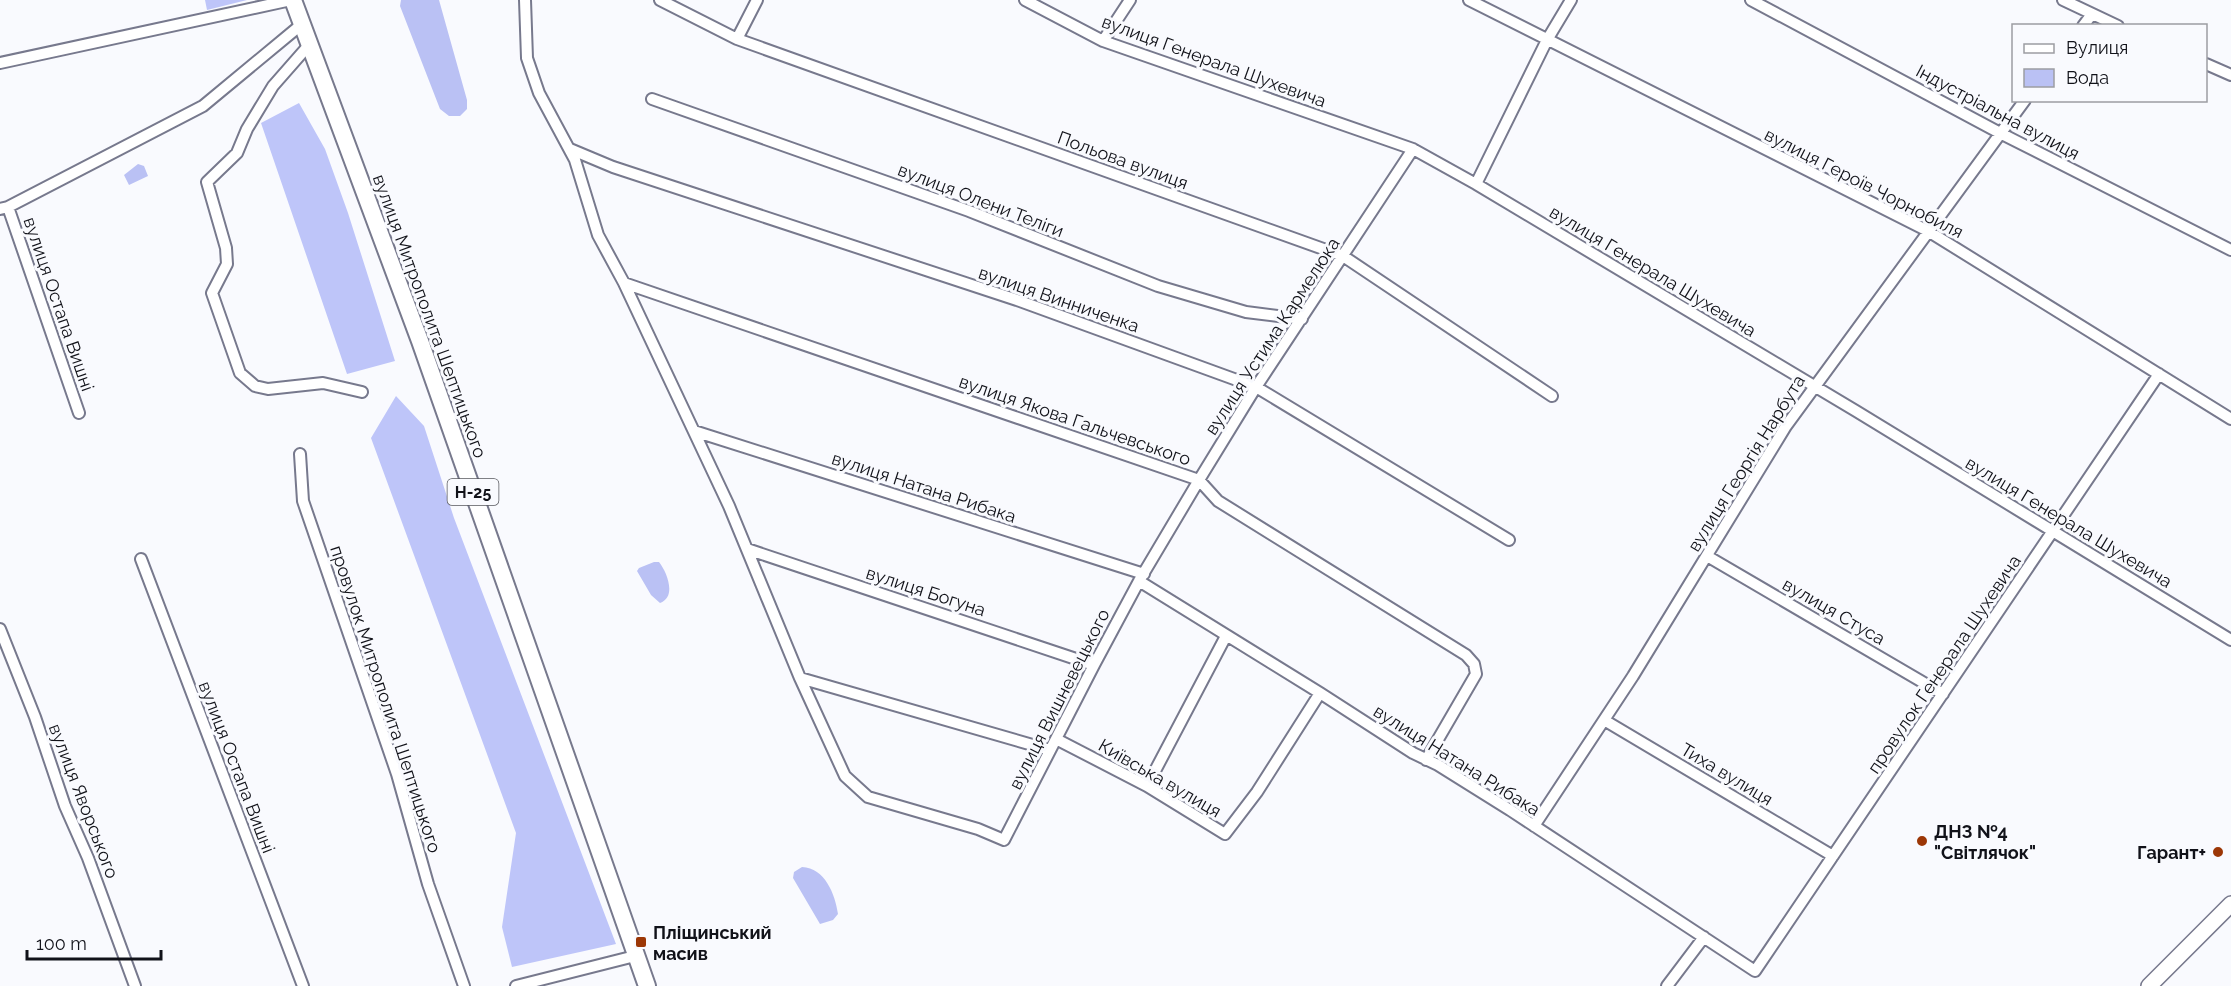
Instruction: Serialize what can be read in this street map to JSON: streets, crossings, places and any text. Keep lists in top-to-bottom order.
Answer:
{
  "streets": {
    "main road": ["вулиця Митрополита Шептицького", "Н-25"],
    "street": [
      "вулиця Генерала Шухевича",
      "Індустріальна вулиця",
      "Польова вулиця",
      "вулиця Героїв Чорнобиля",
      "вулиця Олени Теліги",
      "вулиця Винниченка",
      "вулиця Остапа Вишні",
      "вулиця Устима Кармелюка",
      "вулиця Якова Гальчевського",
      "вулиця Георгія Нарбута",
      "вулиця Натана Рибака",
      "вулиця Богуна",
      "вулиця Стуса",
      "провулок Генерала Шухевича",
      "провулок Митрополита Шептицького",
      "вулиця Вишневецького",
      "Тиха вулиця",
      "Київська вулиця",
      "вулиця Яворського"
    ]
  },
  "crossings": [
    ["вулиця Генерала Шухевича", "вулиця Устима Кармелюка"],
    ["вулиця Генерала Шухевича", "вулиця Георгія Нарбута"],
    ["вулиця Генерала Шухевича", "провулок Генерала Шухевича"],
    ["Індустріальна вулиця", "вулиця Георгія Нарбута"],
    ["Польова вулиця", "вулиця Устима Кармелюка"],
    ["вулиця Героїв Чорнобиля", "вулиця Георгія Нарбута"],
    ["вулиця Героїв Чорнобиля", "провулок Генерала Шухевича"],
    ["вулиця Олени Теліги", "вулиця Устима Кармелюка"],
    ["вулиця Винниченка", "вулиця Устима Кармелюка"],
    ["вулиця Устима Кармелюка", "вулиця Якова Гальчевського"],
    ["вулиця Устима Кармелюка", "вулиця Натана Рибака"],
    ["вулиця Устима Кармелюка", "вулиця Вишневецького"],
    ["вулиця Якова Гальчевського", "вулиця Натана Рибака"],
    ["вулиця Георгія Нарбута", "вулиця Натана Рибака"],
    ["вулиця Георгія Нарбута", "вулиця Стуса"],
    ["вулиця Георгія Нарбута", "Тиха вулиця"],
    ["вулиця Натана Рибака", "провулок Генерала Шухевича"],
    ["вулиця Натана Рибака", "вулиця Вишневецького"],
    ["вулиця Натана Рибака", "Київська вулиця"],
    ["вулиця Богуна", "вулиця Вишневецького"],
    ["вулиця Стуса", "провулок Генерала Шухевича"],
    ["провулок Генерала Шухевича", "Тиха вулиця"],
    ["вулиця Вишневецького", "Київська вулиця"]
  ],
  "places": {
    "other": ["ДНЗ №4 \"Світлячок\"", "Гарант+"],
    "transit": ["Пліщинський масив"]
  },
  "legend": ["Вулиця", "Вода"],
  "scale_bar": "100 m"
}
